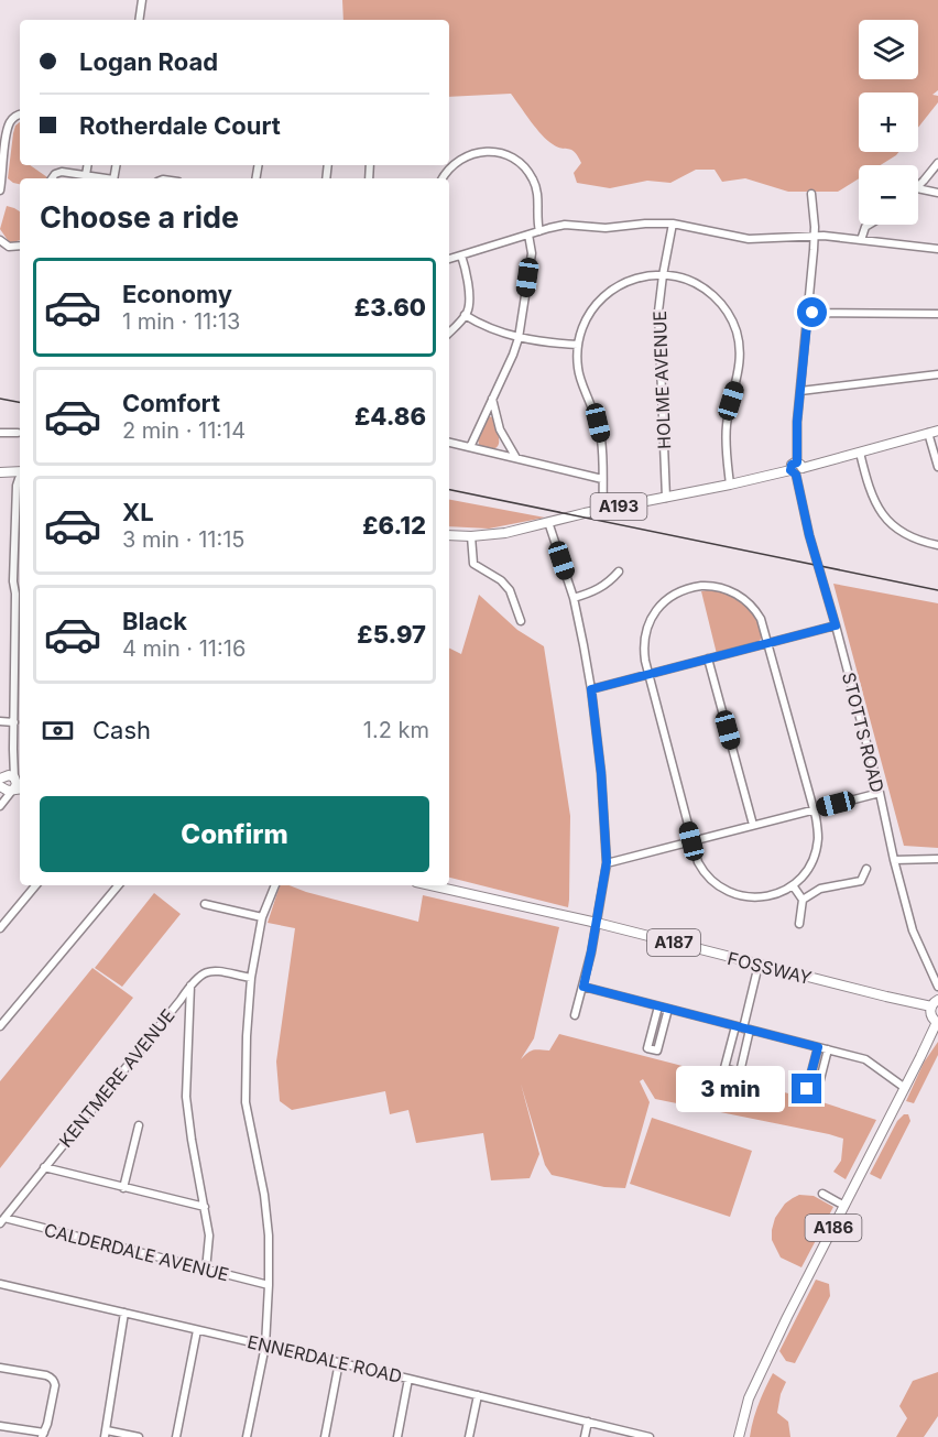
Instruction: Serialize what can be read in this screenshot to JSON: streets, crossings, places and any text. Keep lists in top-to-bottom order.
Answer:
{
  "streets": {
    "main road": [
      "A193",
      "A187",
      "FOSSWAY",
      "A186"
    ],
    "street": [
      "HOLME AVENUE",
      "STOTTS ROAD",
      "KENTMERE AVENUE",
      "CALDERDALE AVENUE",
      "ENNERDALE ROAD"
    ]
  },
  "crossings": [
    ["HOLME AVENUE", "A193"],
    ["A193", "STOTTS ROAD"],
    ["FOSSWAY", "A186"],
    ["KENTMERE AVENUE", "CALDERDALE AVENUE"]
  ],
  "page": {
    "map_buttons": ["+", "−"],
    "banner": ["Logan Road", "Rotherdale Court"],
    "heading": "Choose a ride",
    "list": [
      {
        "name": "Economy",
        "note": "1 min · 11:13",
        "value": "£3.60"
      },
      {
        "name": "Comfort",
        "note": "2 min · 11:14",
        "value": "£4.86"
      },
      {
        "name": "XL",
        "note": "3 min · 11:15",
        "value": "£6.12"
      },
      {
        "name": "Black",
        "note": "4 min · 11:16",
        "value": "£5.97"
      }
    ],
    "pay": ["Cash", "1.2 km"],
    "buttons": "Confirm",
    "bubble": "3 min"
  }
}
